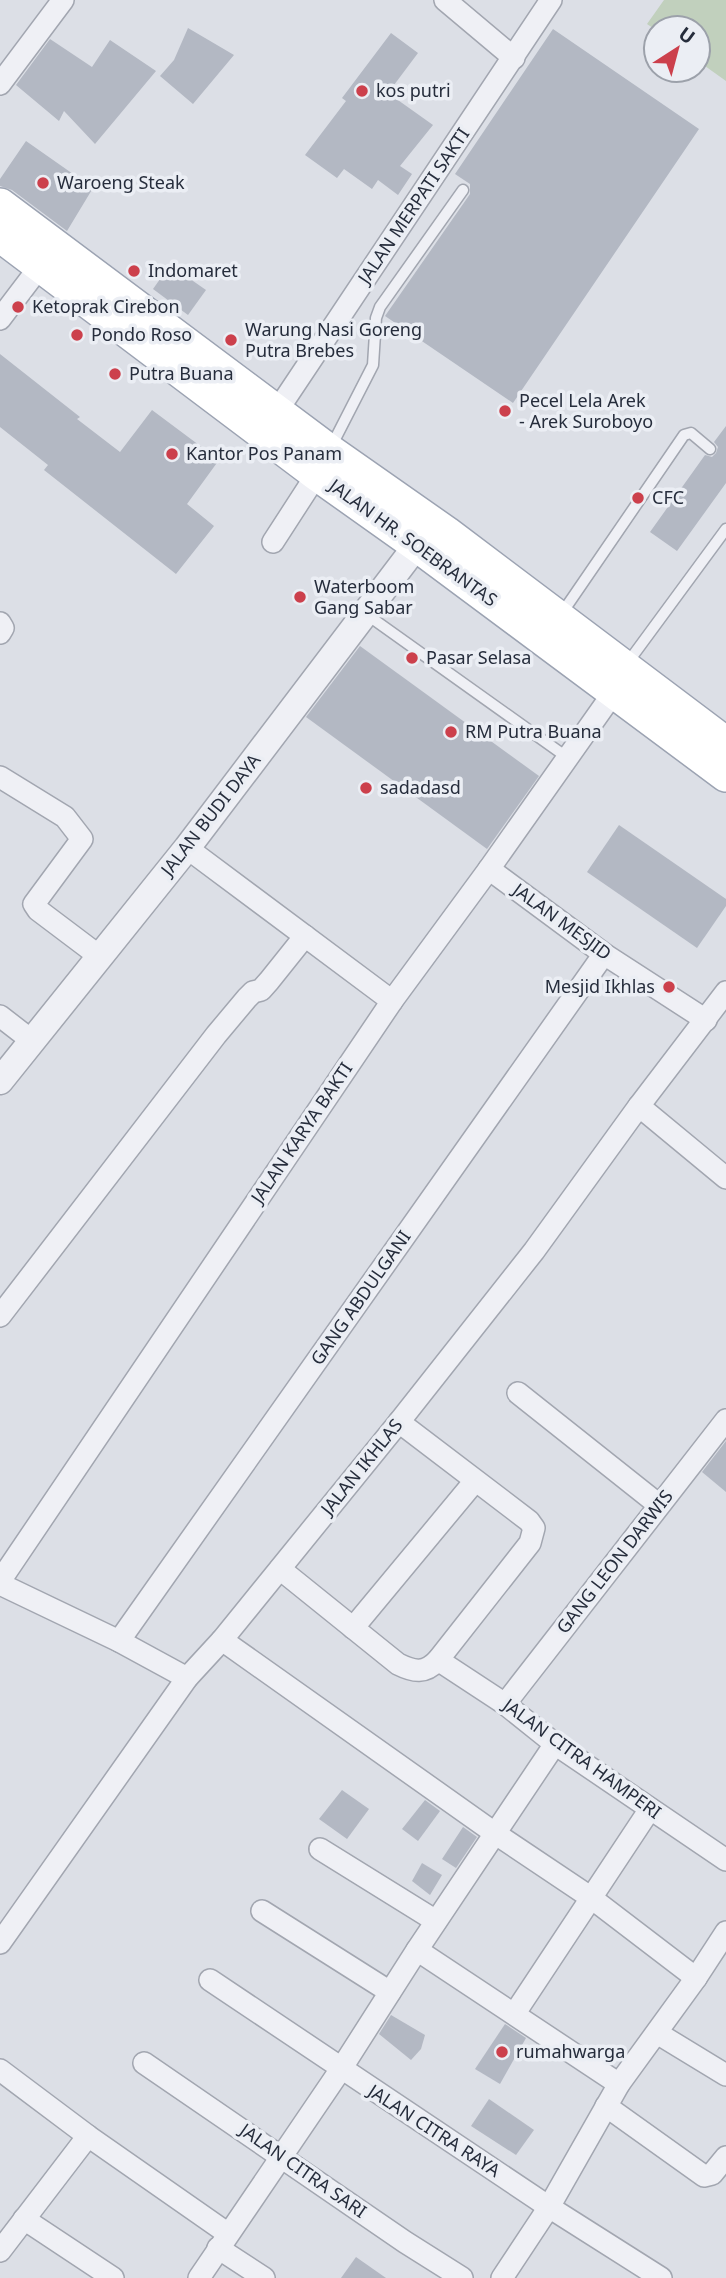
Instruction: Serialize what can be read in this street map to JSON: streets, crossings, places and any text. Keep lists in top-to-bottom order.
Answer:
{
  "streets": {
    "main road": ["JALAN HR. SOEBRANTAS"],
    "street": [
      "JALAN MERPATI SAKTI",
      "JALAN BUDI DAYA",
      "JALAN MESJID",
      "JALAN KARYA BAKTI",
      "GANG ABDULGANI",
      "JALAN IKHLAS",
      "GANG LEON DARWIS",
      "JALAN CITRA HAMPERI",
      "JALAN CITRA RAYA",
      "JALAN CITRA SARI"
    ]
  },
  "crossings": [
    ["JALAN MERPATI SAKTI", "JALAN HR. SOEBRANTAS"],
    ["JALAN HR. SOEBRANTAS", "JALAN BUDI DAYA"],
    ["JALAN HR. SOEBRANTAS", "JALAN KARYA BAKTI"],
    ["JALAN MESJID", "JALAN KARYA BAKTI"],
    ["JALAN MESJID", "GANG ABDULGANI"],
    ["JALAN MESJID", "JALAN IKHLAS"],
    ["GANG LEON DARWIS", "JALAN CITRA HAMPERI"]
  ],
  "places": [
    "kos putri",
    "Waroeng Steak",
    "Indomaret",
    "Ketoprak Cirebon",
    "Pondo Roso",
    "Warung Nasi Goreng Putra Brebes",
    "Putra Buana",
    "Pecel Lela Arek - Arek Suroboyo",
    "Kantor Pos Panam",
    "CFC",
    "Waterboom Gang Sabar",
    "Pasar Selasa",
    "RM Putra Buana",
    "sadadasd",
    "Mesjid Ikhlas",
    "rumahwarga"
  ],
  "north": "top right"
}
